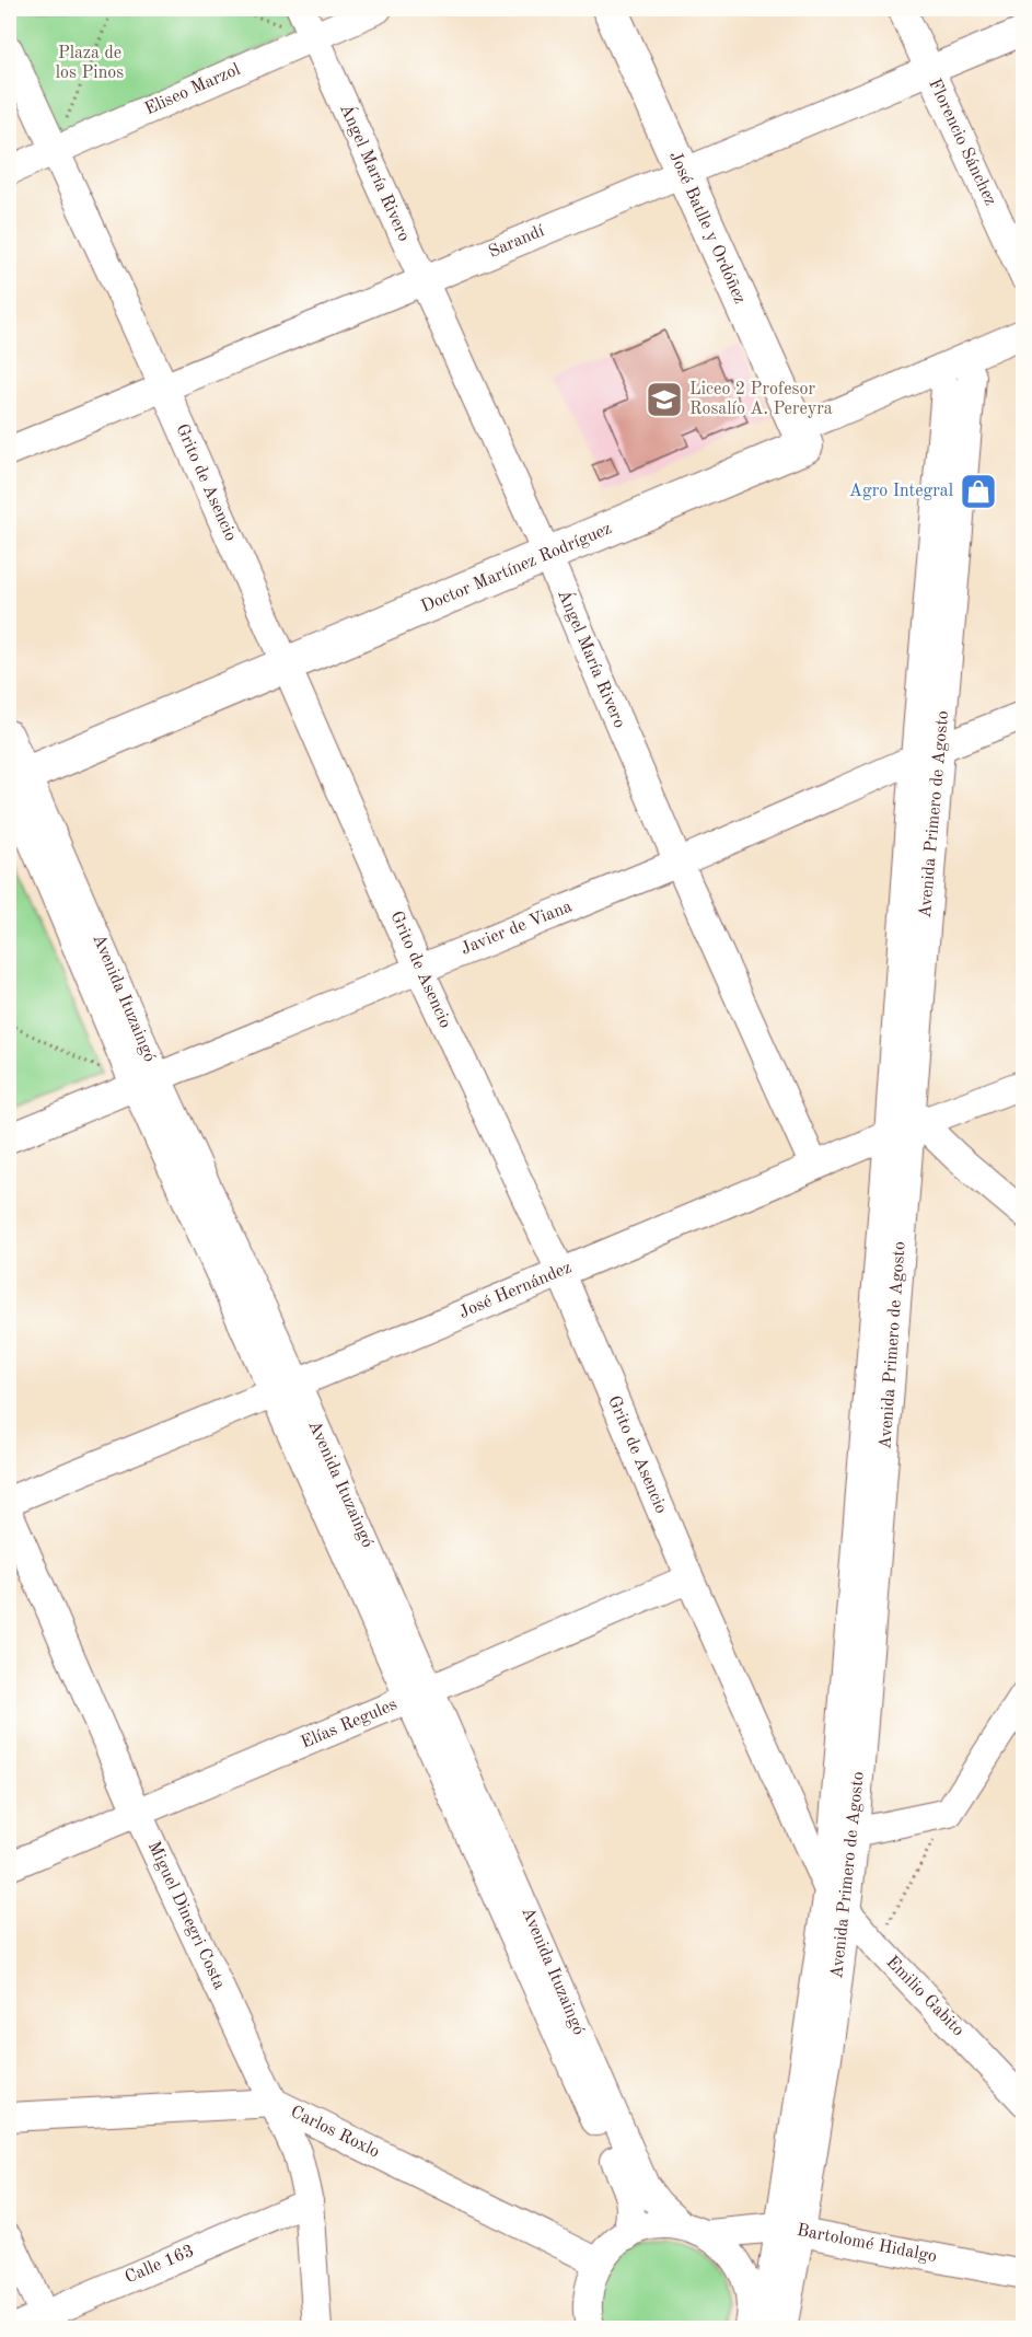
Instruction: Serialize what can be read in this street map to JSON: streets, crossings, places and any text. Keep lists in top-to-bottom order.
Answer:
{
  "streets": {
    "main road": ["José Batlle y Ordóñez", "Doctor Martínez Rodríguez"],
    "street": [
      "Eliseo Marzol",
      "Florencio Sánchez",
      "Ángel María Rivero",
      "Sarandí",
      "Grito de Asencio",
      "Avenida Primero de Agosto",
      "Javier de Viana",
      "Avenida Ituzaingó",
      "José Hernández",
      "Elías Regules",
      "Miguel Dinegri Costa",
      "Emilio Gabito",
      "Carlos Roxlo",
      "Bartolomé Hidalgo",
      "Calle 163"
    ]
  },
  "crossings": [
    ["Eliseo Marzol", "Ángel María Rivero"],
    ["Eliseo Marzol", "Grito de Asencio"],
    ["Florencio Sánchez", "Sarandí"],
    ["Ángel María Rivero", "Sarandí"],
    ["Ángel María Rivero", "Doctor Martínez Rodríguez"],
    ["Ángel María Rivero", "Javier de Viana"],
    ["Ángel María Rivero", "José Hernández"],
    ["José Batlle y Ordóñez", "Sarandí"],
    ["José Batlle y Ordóñez", "Doctor Martínez Rodríguez"],
    ["Sarandí", "Grito de Asencio"],
    ["Grito de Asencio", "Doctor Martínez Rodríguez"],
    ["Grito de Asencio", "Avenida Primero de Agosto"],
    ["Grito de Asencio", "Javier de Viana"],
    ["Grito de Asencio", "José Hernández"],
    ["Grito de Asencio", "Elías Regules"],
    ["Doctor Martínez Rodríguez", "Avenida Primero de Agosto"],
    ["Doctor Martínez Rodríguez", "Avenida Ituzaingó"],
    ["Avenida Primero de Agosto", "Javier de Viana"],
    ["Avenida Primero de Agosto", "Avenida Ituzaingó"],
    ["Avenida Primero de Agosto", "José Hernández"],
    ["Avenida Primero de Agosto", "Emilio Gabito"],
    ["Avenida Primero de Agosto", "Bartolomé Hidalgo"],
    ["Javier de Viana", "Avenida Ituzaingó"],
    ["Avenida Ituzaingó", "José Hernández"],
    ["Avenida Ituzaingó", "Elías Regules"],
    ["Avenida Ituzaingó", "Bartolomé Hidalgo"],
    ["Elías Regules", "Miguel Dinegri Costa"],
    ["Miguel Dinegri Costa", "Carlos Roxlo"],
    ["Miguel Dinegri Costa", "Calle 163"]
  ],
  "parks": ["Plaza de los Pinos"],
  "places": {
    "school or university": ["Liceo 2 Profesor Rosalío A. Pereyra"],
    "shop": ["Agro Integral"]
  }
}
